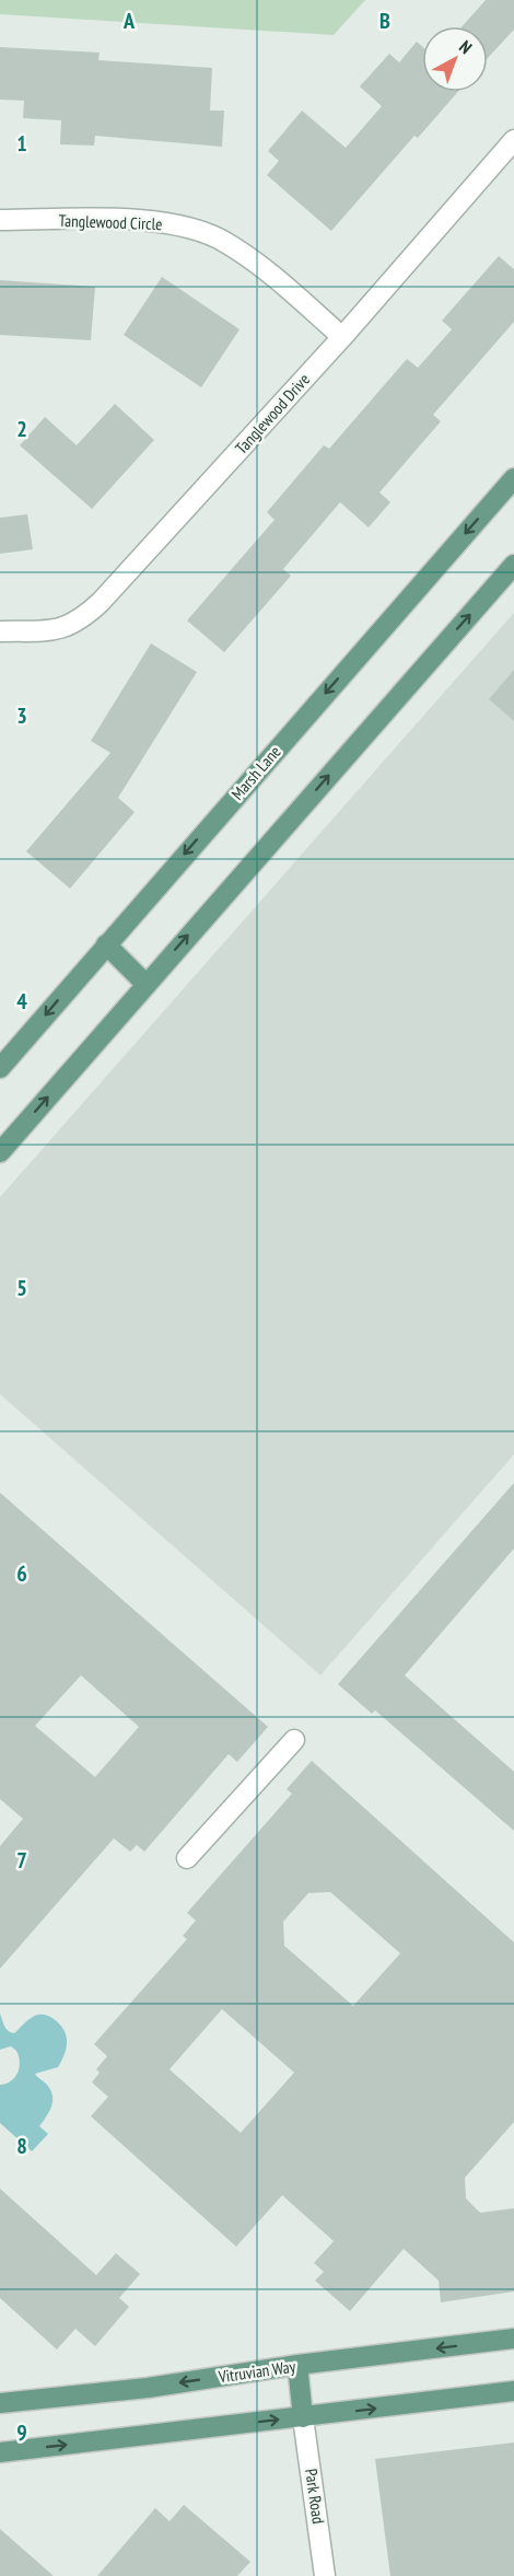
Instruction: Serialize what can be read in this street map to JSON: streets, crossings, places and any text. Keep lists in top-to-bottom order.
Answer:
{
  "streets": {
    "main road": ["Marsh Lane", "Vitruvian Way"],
    "street": ["Tanglewood Circle", "Tanglewood Drive", "Park Road"]
  },
  "crossings": [
    ["Tanglewood Circle", "Tanglewood Drive"]
  ],
  "north": "top right",
  "grid": {
    "columns": ["A", "B"],
    "rows": [
      "1",
      "2",
      "3",
      "4",
      "5",
      "6",
      "7",
      "8",
      "9"
    ]
  }
}
